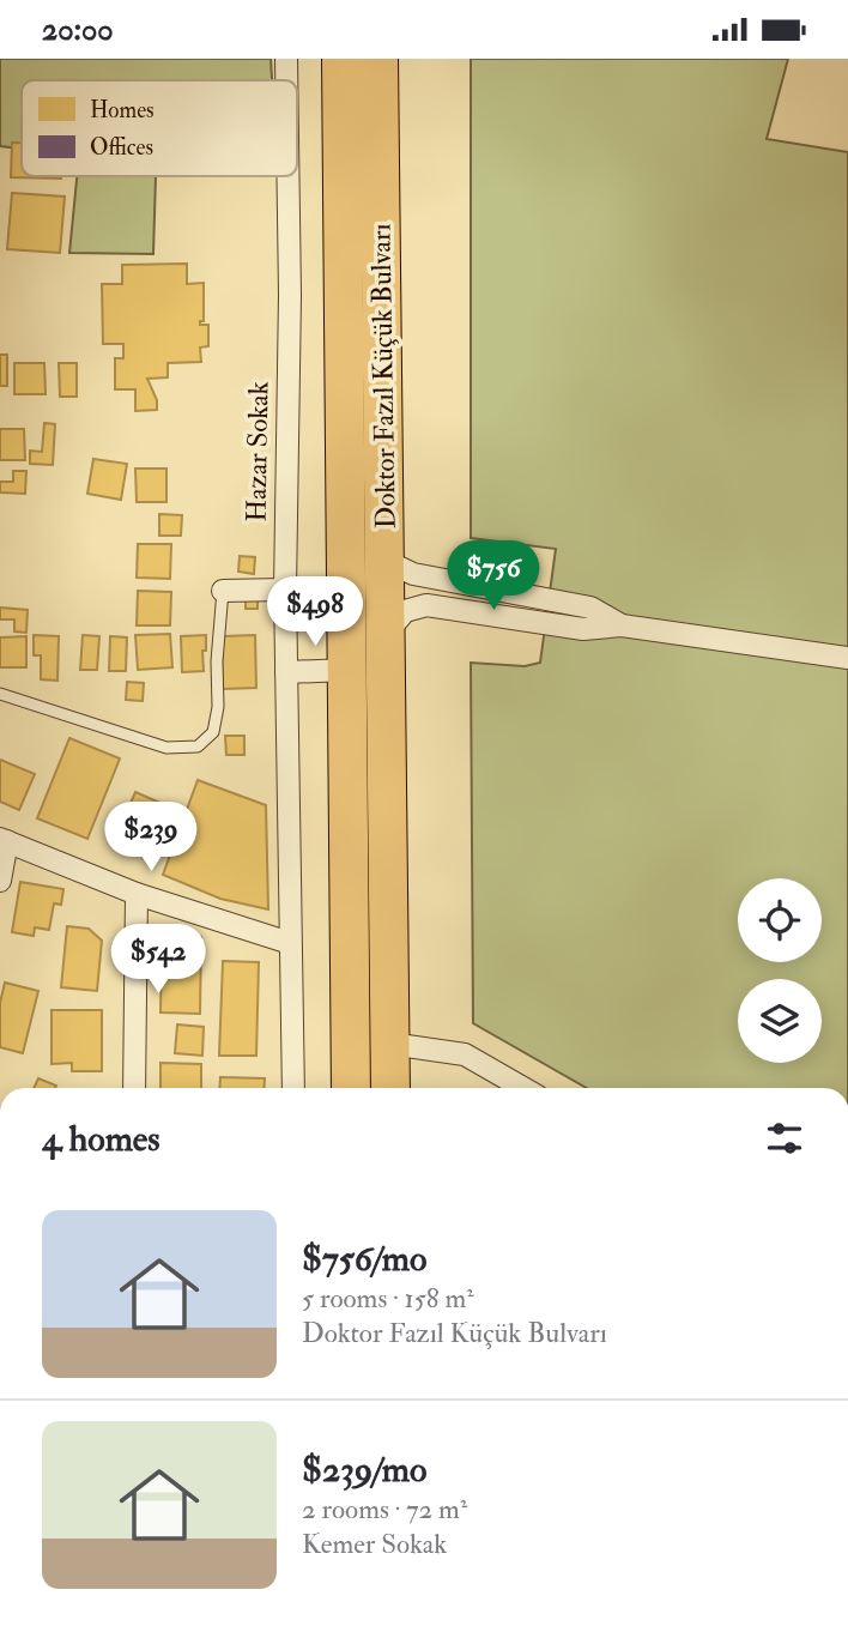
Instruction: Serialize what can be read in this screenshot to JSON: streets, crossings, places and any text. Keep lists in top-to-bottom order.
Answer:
{
  "streets": {
    "highway": ["Doktor Fazıl Küçük Bulvarı"],
    "street": ["Hazar Sokak"]
  },
  "legend": ["Homes", "Offices"],
  "page": {
    "status": "20:00",
    "price": [
      "$756",
      "$498",
      "$239",
      "$542"
    ],
    "heading": "4 homes",
    "list": [
      {
        "name": "$756/mo",
        "note": "5 rooms · 158 m² · Doktor Fazıl Küçük Bulvarı"
      },
      {
        "name": "$239/mo",
        "note": "2 rooms · 72 m² · Kemer Sokak"
      }
    ]
  }
}
